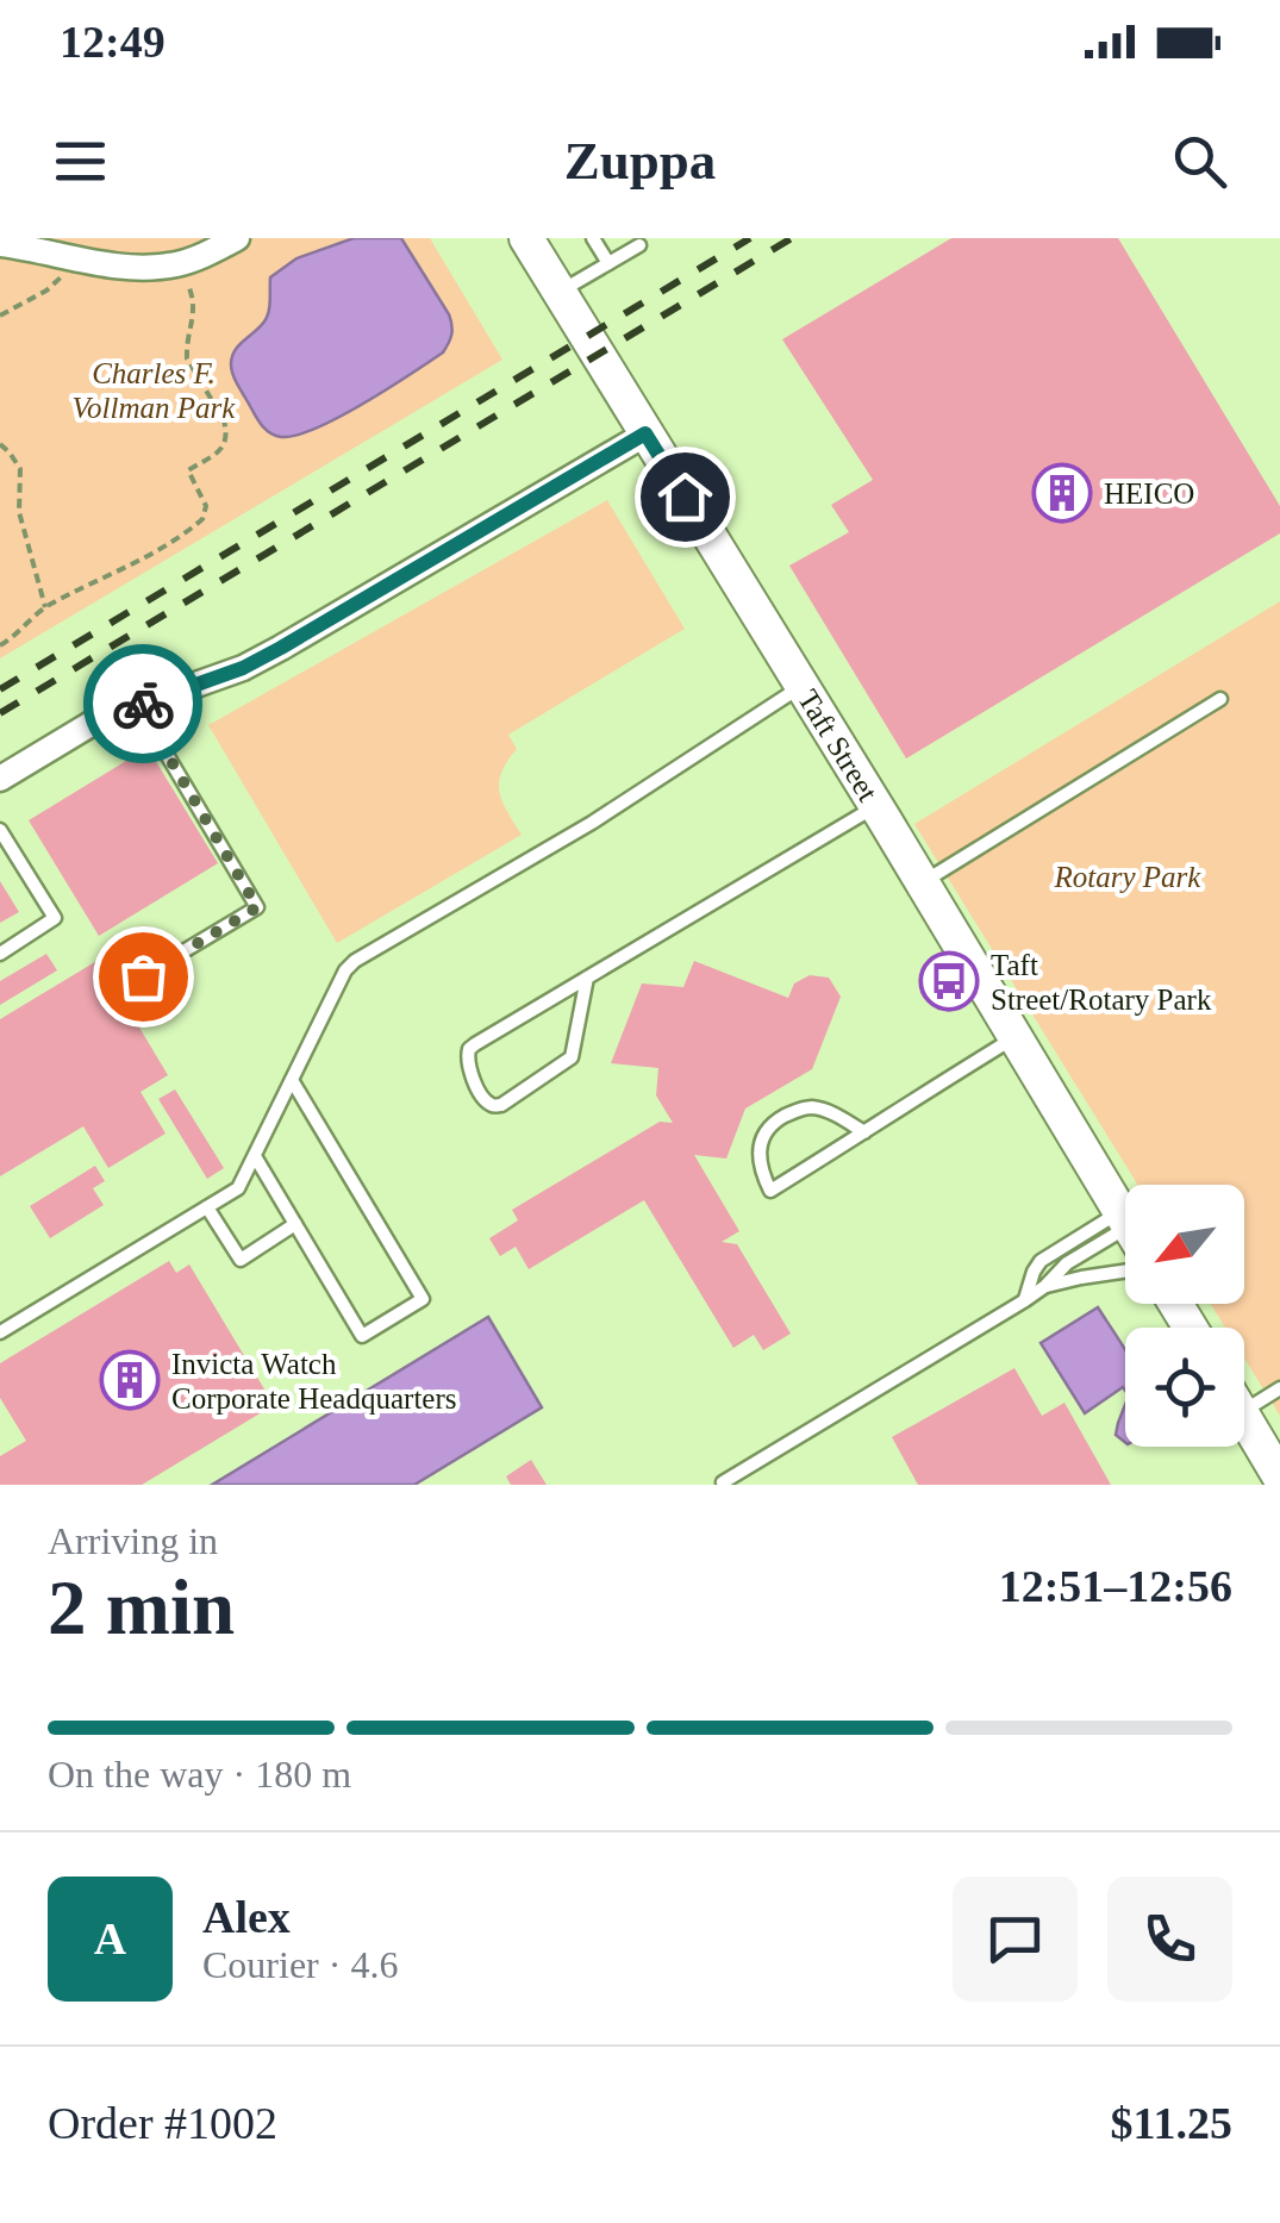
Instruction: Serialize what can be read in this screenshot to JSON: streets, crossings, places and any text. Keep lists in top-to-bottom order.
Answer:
{
  "streets": {
    "street": ["Taft Street"]
  },
  "parks": ["Charles F. Vollman Park", "Rotary Park"],
  "places": {
    "building": ["HEICO", "Invicta Watch Corporate Headquarters"],
    "bus stop": ["Taft Street/Rotary Park"]
  },
  "north": "bottom left",
  "page": {
    "status": "12:49",
    "header": "Zuppa",
    "heading": ["2 min", "Arriving in", "12:51–12:56"],
    "panel": [
      "Alex",
      "Courier · 4.6",
      "Order #1002",
      "$11.25"
    ],
    "bar": "On the way · 180 m",
    "round": "A"
  }
}
